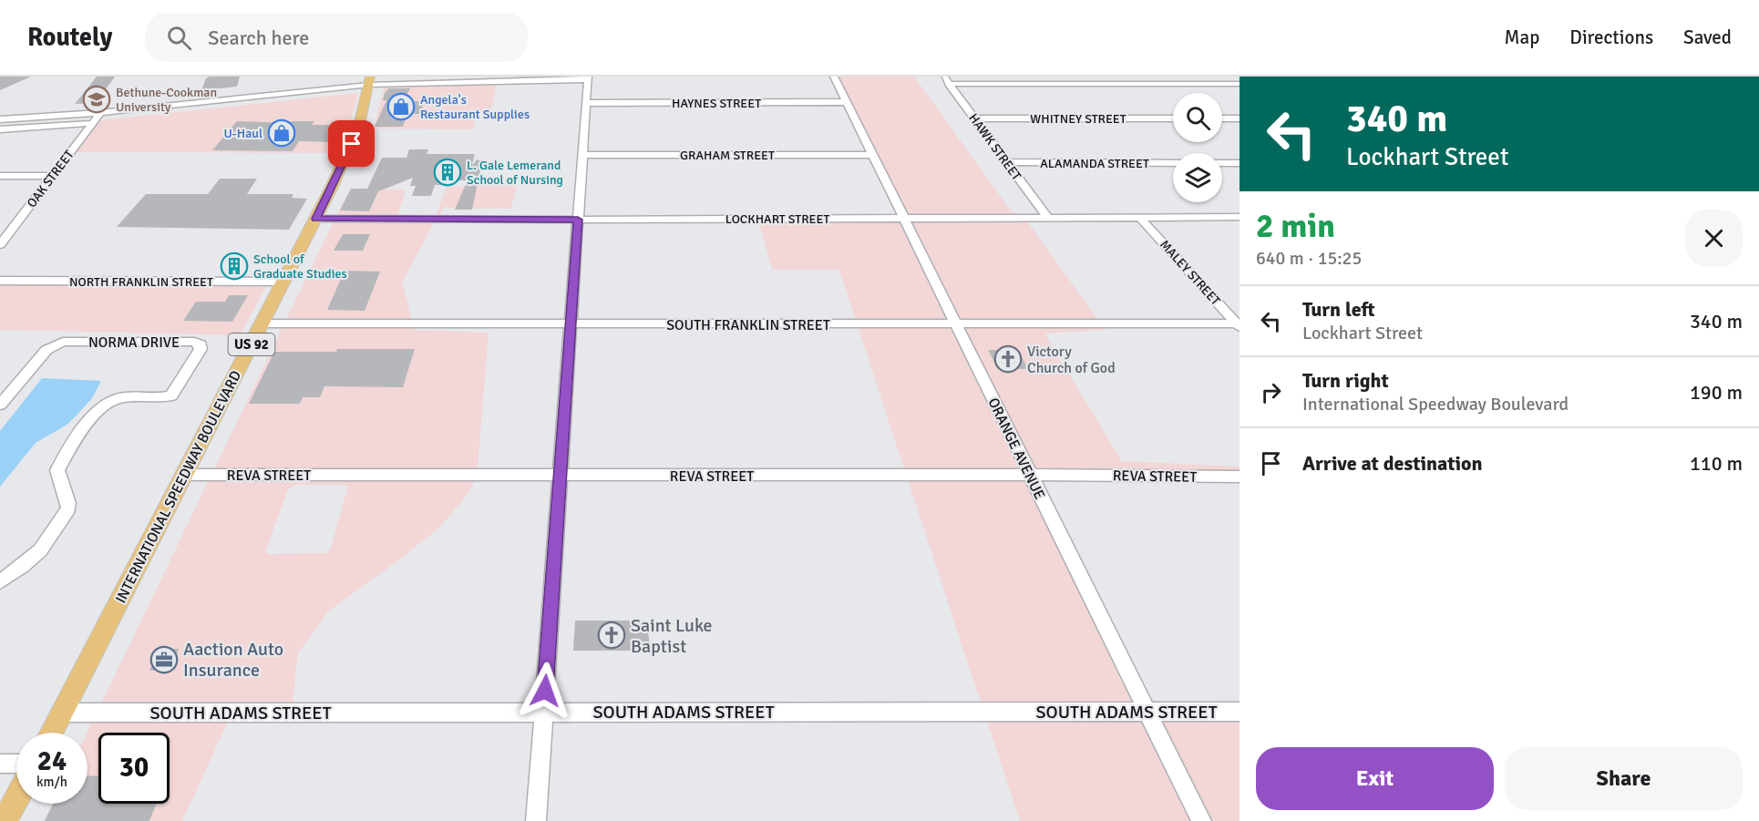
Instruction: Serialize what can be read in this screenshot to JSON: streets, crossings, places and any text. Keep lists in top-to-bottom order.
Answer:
{
  "streets": {
    "main road": ["US 92", "INTERNATIONAL SPEEDWAY BOULEVARD"],
    "street": [
      "HAYNES STREET",
      "WHITNEY STREET",
      "HAWK STREET",
      "GRAHAM STREET",
      "ALAMANDA STREET",
      "OAK STREET",
      "LOCKHART STREET",
      "MALEY STREET",
      "NORTH FRANKLIN STREET",
      "SOUTH FRANKLIN STREET",
      "NORMA DRIVE",
      "ORANGE AVENUE",
      "REVA STREET",
      "SOUTH ADAMS STREET"
    ]
  },
  "crossings": [
    ["HAYNES STREET", "ORANGE AVENUE"],
    ["WHITNEY STREET", "HAWK STREET"],
    ["HAWK STREET", "ALAMANDA STREET"],
    ["HAWK STREET", "LOCKHART STREET"],
    ["GRAHAM STREET", "ORANGE AVENUE"],
    ["LOCKHART STREET", "MALEY STREET"],
    ["LOCKHART STREET", "ORANGE AVENUE"],
    ["LOCKHART STREET", "INTERNATIONAL SPEEDWAY BOULEVARD"],
    ["MALEY STREET", "SOUTH FRANKLIN STREET"],
    ["NORTH FRANKLIN STREET", "INTERNATIONAL SPEEDWAY BOULEVARD"],
    ["SOUTH FRANKLIN STREET", "ORANGE AVENUE"],
    ["SOUTH FRANKLIN STREET", "INTERNATIONAL SPEEDWAY BOULEVARD"],
    ["ORANGE AVENUE", "REVA STREET"],
    ["ORANGE AVENUE", "SOUTH ADAMS STREET"],
    ["REVA STREET", "INTERNATIONAL SPEEDWAY BOULEVARD"],
    ["INTERNATIONAL SPEEDWAY BOULEVARD", "SOUTH ADAMS STREET"]
  ],
  "places": {
    "school or university": ["Bethune-Cookman University"],
    "shop": ["Angela's Restaurant Supplies", "U-Haul"],
    "building": ["L. Gale Lemerand School of Nursing", "School of Graduate Studies"],
    "church": ["Victory Church of God", "Saint Luke Baptist"],
    "office": ["Aaction Auto Insurance"]
  },
  "page": {
    "header": "Routely",
    "search": "Search here",
    "nav": ["Map", "Directions", "Saved"],
    "turn": ["340 m", "Lockhart Street"],
    "heading": ["2 min", "640 m · 15:25"],
    "list": [
      {
        "name": "Turn left",
        "note": "Lockhart Street",
        "value": "340 m"
      },
      {
        "name": "Turn right",
        "note": "International Speedway Boulevard",
        "value": "190 m"
      },
      {
        "name": "Arrive at destination",
        "value": "110 m"
      }
    ],
    "speed": "24 km/h",
    "limit": "30",
    "buttons": ["Exit", "Share"]
  }
}
